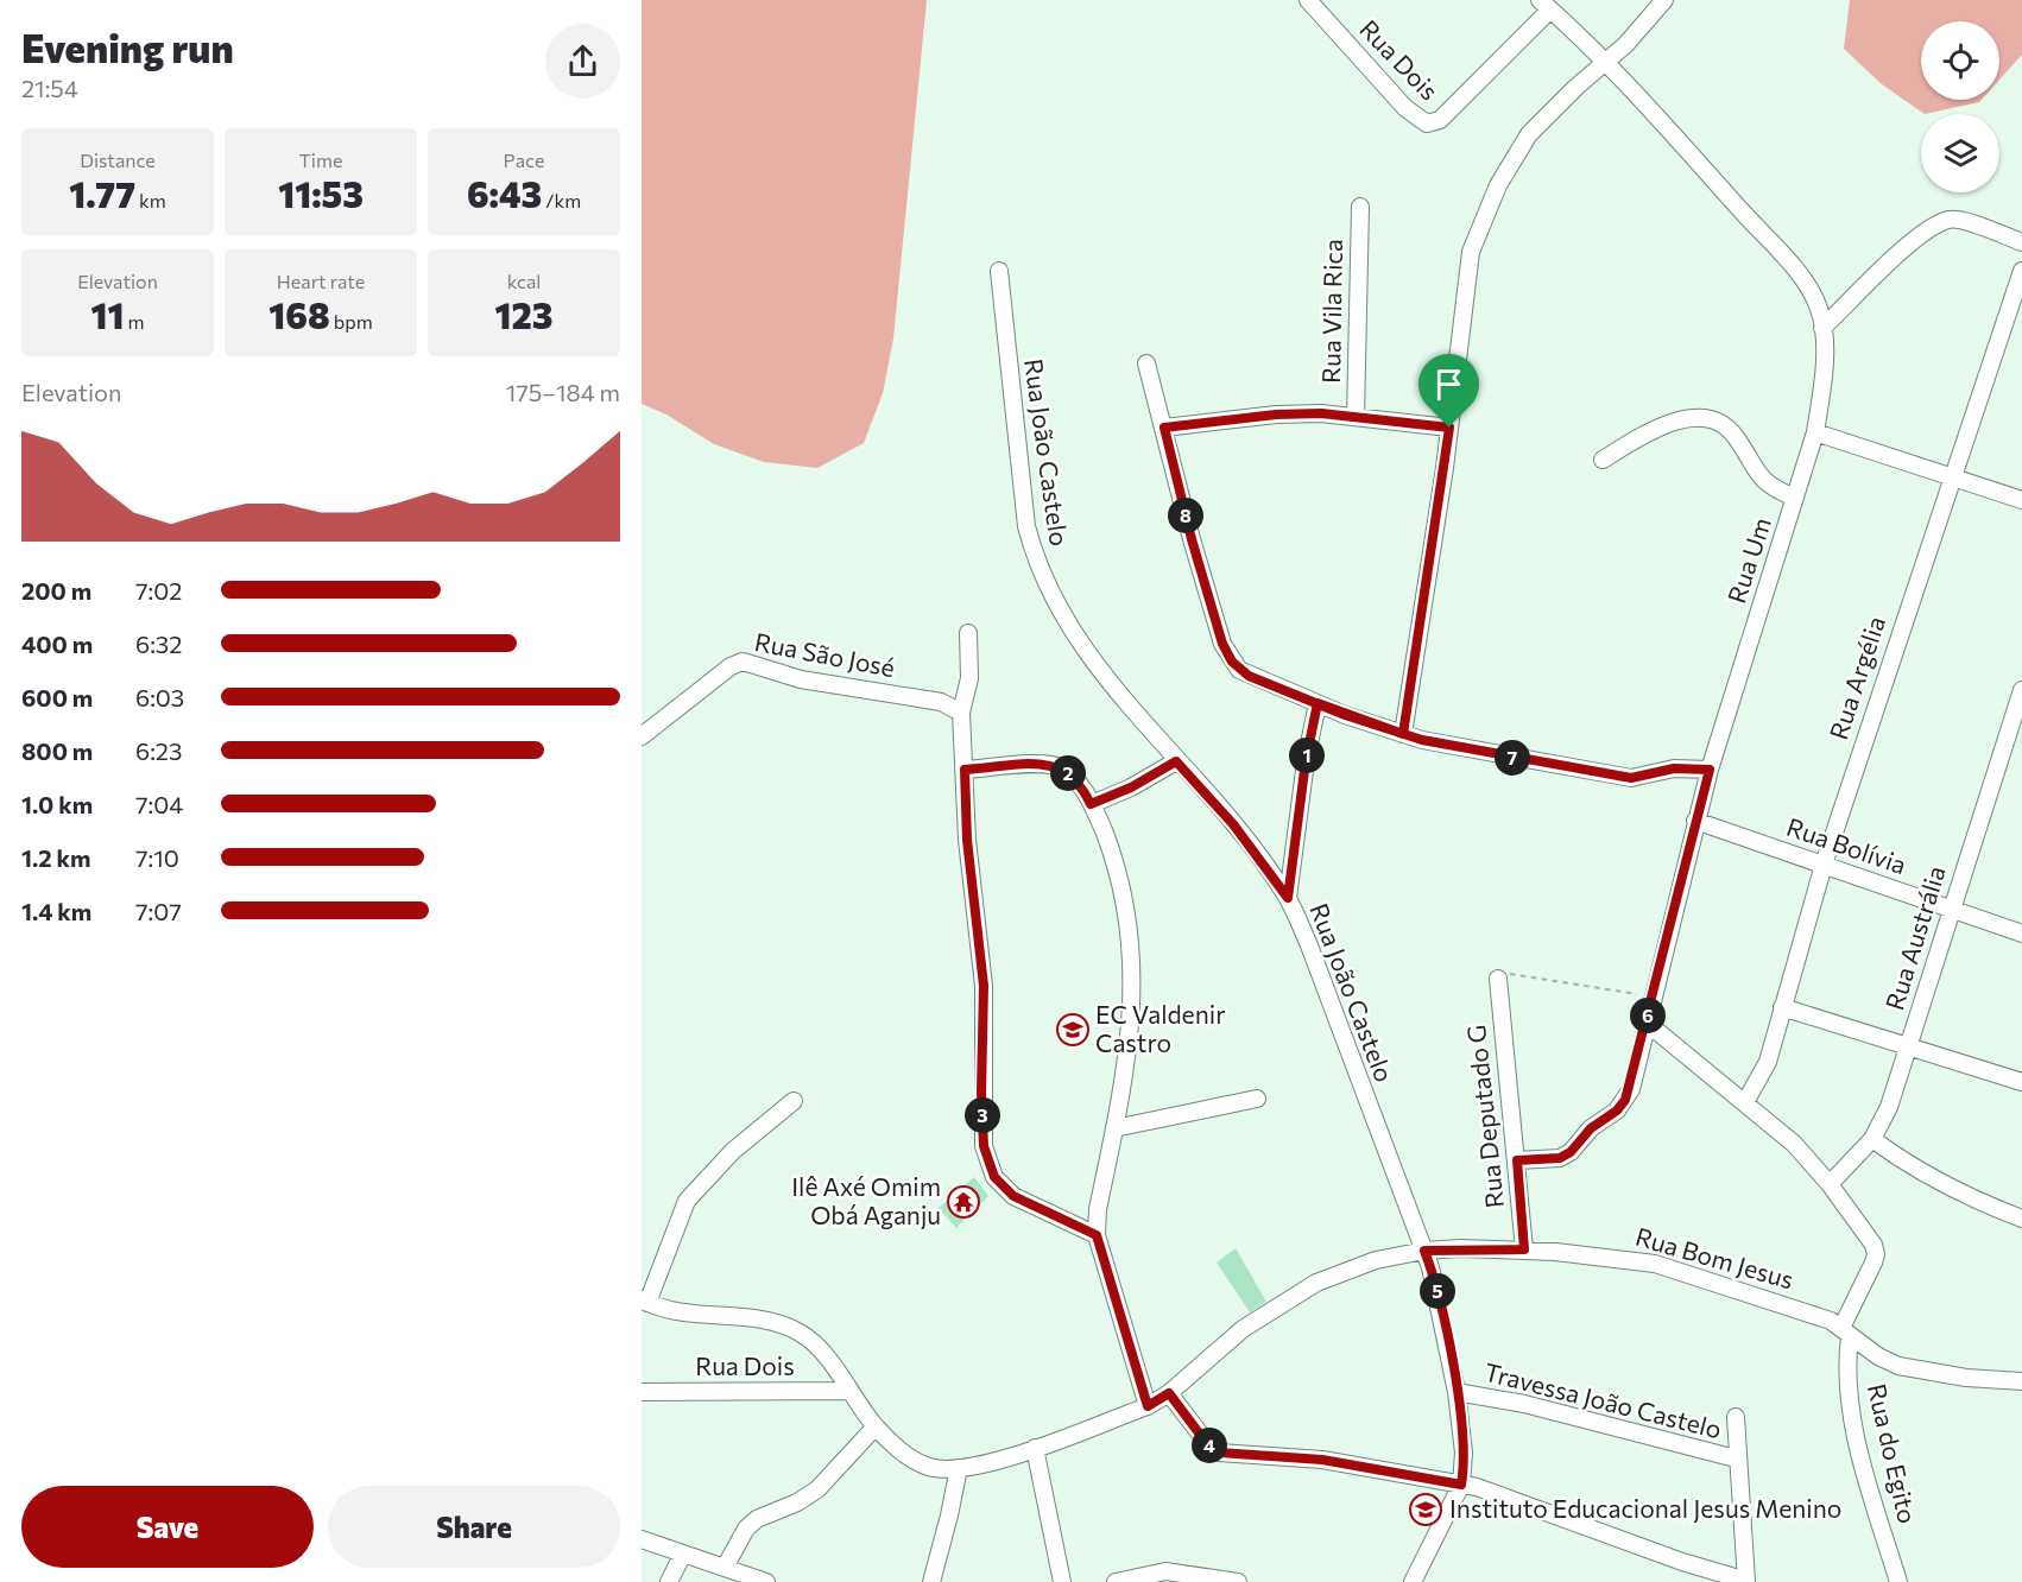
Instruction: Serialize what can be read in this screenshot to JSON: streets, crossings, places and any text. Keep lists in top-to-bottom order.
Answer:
{
  "streets": {
    "street": [
      "Rua Dois",
      "Rua Vila Rica",
      "Rua João Castelo",
      "Rua Um",
      "Rua São José",
      "Rua Argélia",
      "Rua Bolívia",
      "Rua Austrália",
      "Rua Deputado G",
      "Rua Bom Jesus",
      "Travessa João Castelo",
      "Rua do Egito"
    ]
  },
  "crossings": [
    ["Rua Dois", "Rua Um"],
    ["Rua Dois", "Rua Bom Jesus"],
    ["Rua João Castelo", "Rua Bom Jesus"],
    ["Rua João Castelo", "Travessa João Castelo"],
    ["Rua Um", "Rua Bolívia"],
    ["Rua Um", "Rua Deputado G"],
    ["Rua Argélia", "Rua Bolívia"],
    ["Rua Bolívia", "Rua Austrália"],
    ["Rua Deputado G", "Rua Bom Jesus"],
    ["Rua Bom Jesus", "Rua do Egito"]
  ],
  "places": {
    "school or university": ["EC Valdenir Castro", "Instituto Educacional Jesus Menino"],
    "temple": ["Ilê Axé Omim Obá Aganju"]
  },
  "page": {
    "heading": ["Evening run", "21:54"],
    "stats": [
      ["Distance", "1.77 km"],
      ["Time", "11:53"],
      ["Pace", "6:43 /km"],
      ["Elevation", "11 m"],
      ["Heart rate", "168 bpm"],
      ["kcal", "123"]
    ],
    "chart": ["Elevation", "175–184 m"],
    "pins": [
      "8",
      "1",
      "7",
      "2",
      "6",
      "3",
      "5",
      "4"
    ],
    "list": [
      {
        "name": "200 m",
        "note": "7:02"
      },
      {
        "name": "400 m",
        "note": "6:32"
      },
      {
        "name": "600 m",
        "note": "6:03"
      },
      {
        "name": "800 m",
        "note": "6:23"
      },
      {
        "name": "1.0 km",
        "note": "7:04"
      },
      {
        "name": "1.2 km",
        "note": "7:10"
      },
      {
        "name": "1.4 km",
        "note": "7:07"
      }
    ],
    "buttons": ["Save", "Share"]
  }
}
